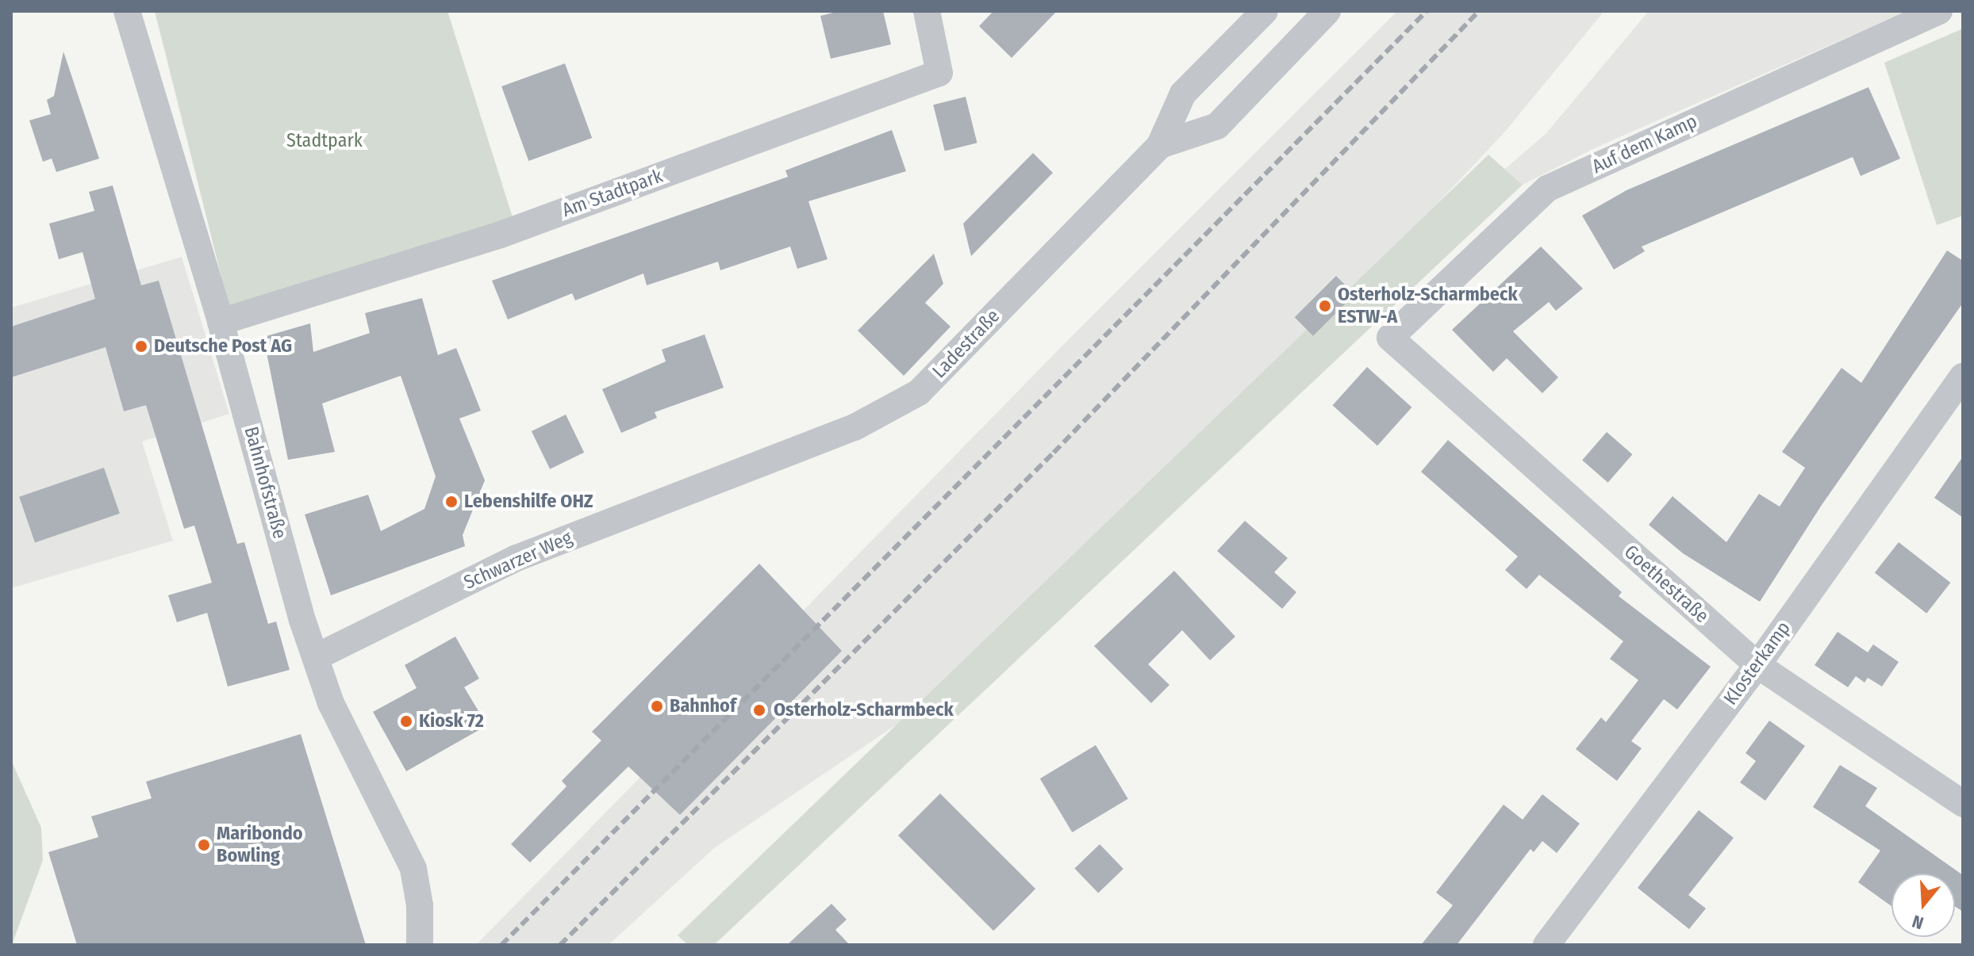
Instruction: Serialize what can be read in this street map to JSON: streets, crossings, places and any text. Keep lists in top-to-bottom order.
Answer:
{
  "streets": {
    "street": [
      "Auf dem Kamp",
      "Am Stadtpark",
      "Ladestraße",
      "Bahnhofstraße",
      "Schwarzer Weg",
      "Goethestraße",
      "Klosterkamp"
    ]
  },
  "crossings": [
    ["Auf dem Kamp", "Goethestraße"],
    ["Am Stadtpark", "Bahnhofstraße"],
    ["Ladestraße", "Schwarzer Weg"],
    ["Bahnhofstraße", "Schwarzer Weg"],
    ["Goethestraße", "Klosterkamp"]
  ],
  "parks": ["Stadtpark"],
  "places": [
    "Osterholz-Scharmbeck ESTW-A",
    "Deutsche Post AG",
    "Lebenshilfe OHZ",
    "Bahnhof",
    "Osterholz-Scharmbeck",
    "Kiosk 72",
    "Maribondo Bowling"
  ],
  "north": "bottom"
}
